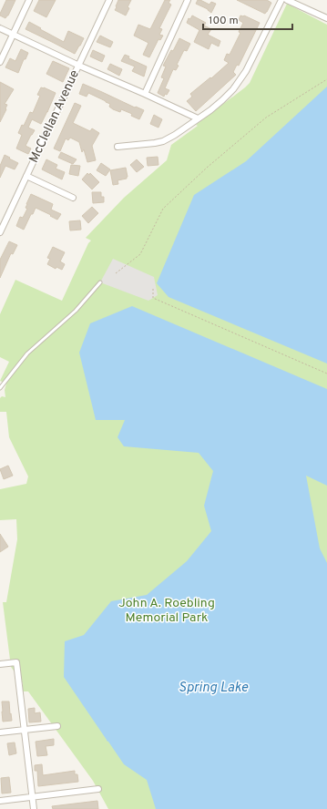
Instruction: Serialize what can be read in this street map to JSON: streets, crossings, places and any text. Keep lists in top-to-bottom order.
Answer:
{
  "streets": {
    "street": ["McClellan Avenue"]
  },
  "water": ["Spring Lake"],
  "parks": ["John A. Roebling Memorial Park"],
  "scale_bar": "100 m"
}
